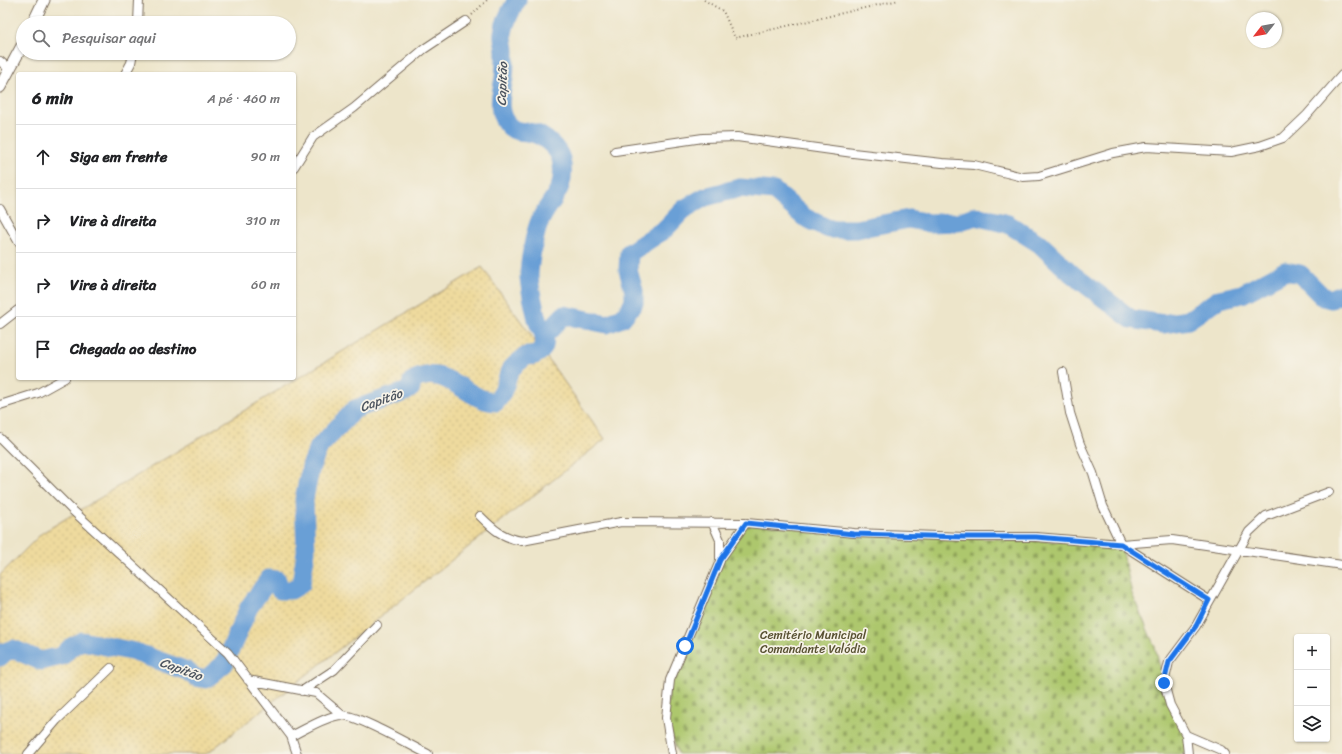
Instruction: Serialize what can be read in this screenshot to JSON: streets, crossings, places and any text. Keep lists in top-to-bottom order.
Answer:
{
  "water": ["Capitão"],
  "parks": ["Cemitério Municipal Comandante Valódia"],
  "north": "bottom left",
  "page": {
    "search": "Pesquisar aqui",
    "heading": ["6 min", "A pé · 460 m"],
    "list": [
      ["Siga em frente", "90 m"],
      ["Vire à direita", "310 m"],
      ["Vire à direita", "60 m"],
      "Chegada ao destino"
    ],
    "map_buttons": ["+", "−"]
  }
}
